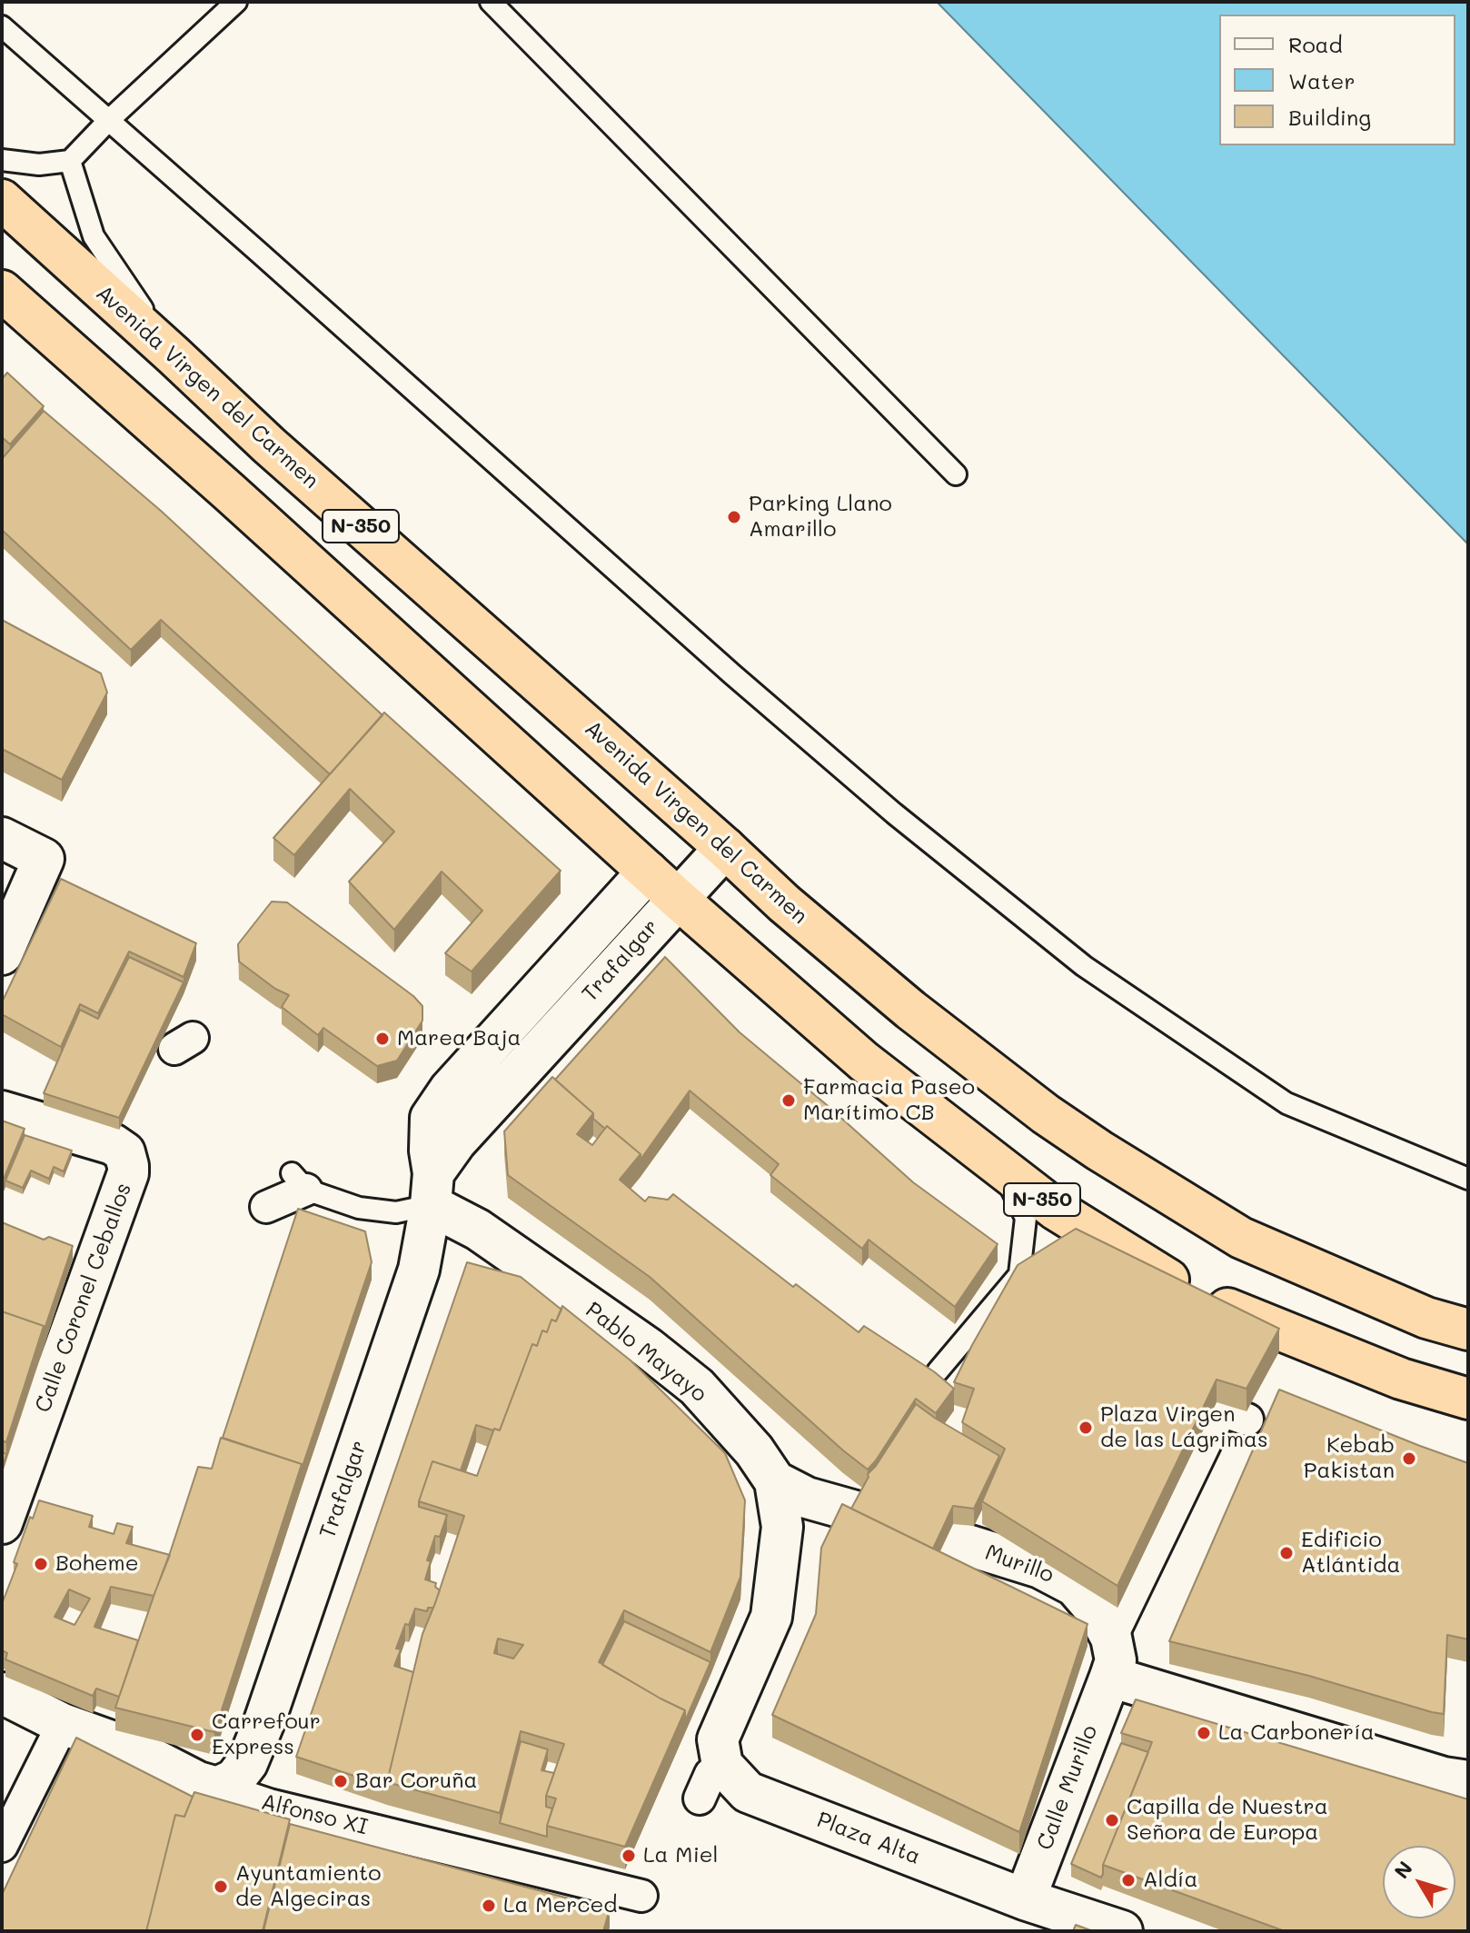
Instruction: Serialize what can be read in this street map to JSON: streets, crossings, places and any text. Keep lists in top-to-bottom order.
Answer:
{
  "streets": {
    "highway": ["Avenida Virgen del Carmen", "N-350"],
    "street": [
      "Trafalgar",
      "Calle Coronel Ceballos",
      "Pablo Mayayo",
      "Murillo",
      "Calle Murillo",
      "Alfonso XI",
      "Plaza Alta"
    ]
  },
  "crossings": [
    ["Avenida Virgen del Carmen", "Trafalgar"],
    ["N-350", "Trafalgar"],
    ["Trafalgar", "Pablo Mayayo"],
    ["Trafalgar", "Alfonso XI"],
    ["Pablo Mayayo", "Plaza Alta"],
    ["Calle Murillo", "Plaza Alta"]
  ],
  "places": [
    "Parking Llano Amarillo",
    "Marea Baja",
    "Farmacia Paseo Marítimo CB",
    "Plaza Virgen de las Lágrimas",
    "Kebab Pakistan",
    "Edificio Atlántida",
    "Boheme",
    "La Carbonería",
    "Carrefour Express",
    "Bar Coruña",
    "Capilla de Nuestra Señora de Europa",
    "La Miel",
    "Aldía",
    "Ayuntamiento de Algeciras",
    "La Merced"
  ],
  "legend": ["Road", "Water", "Building"],
  "north": "top left"
}
